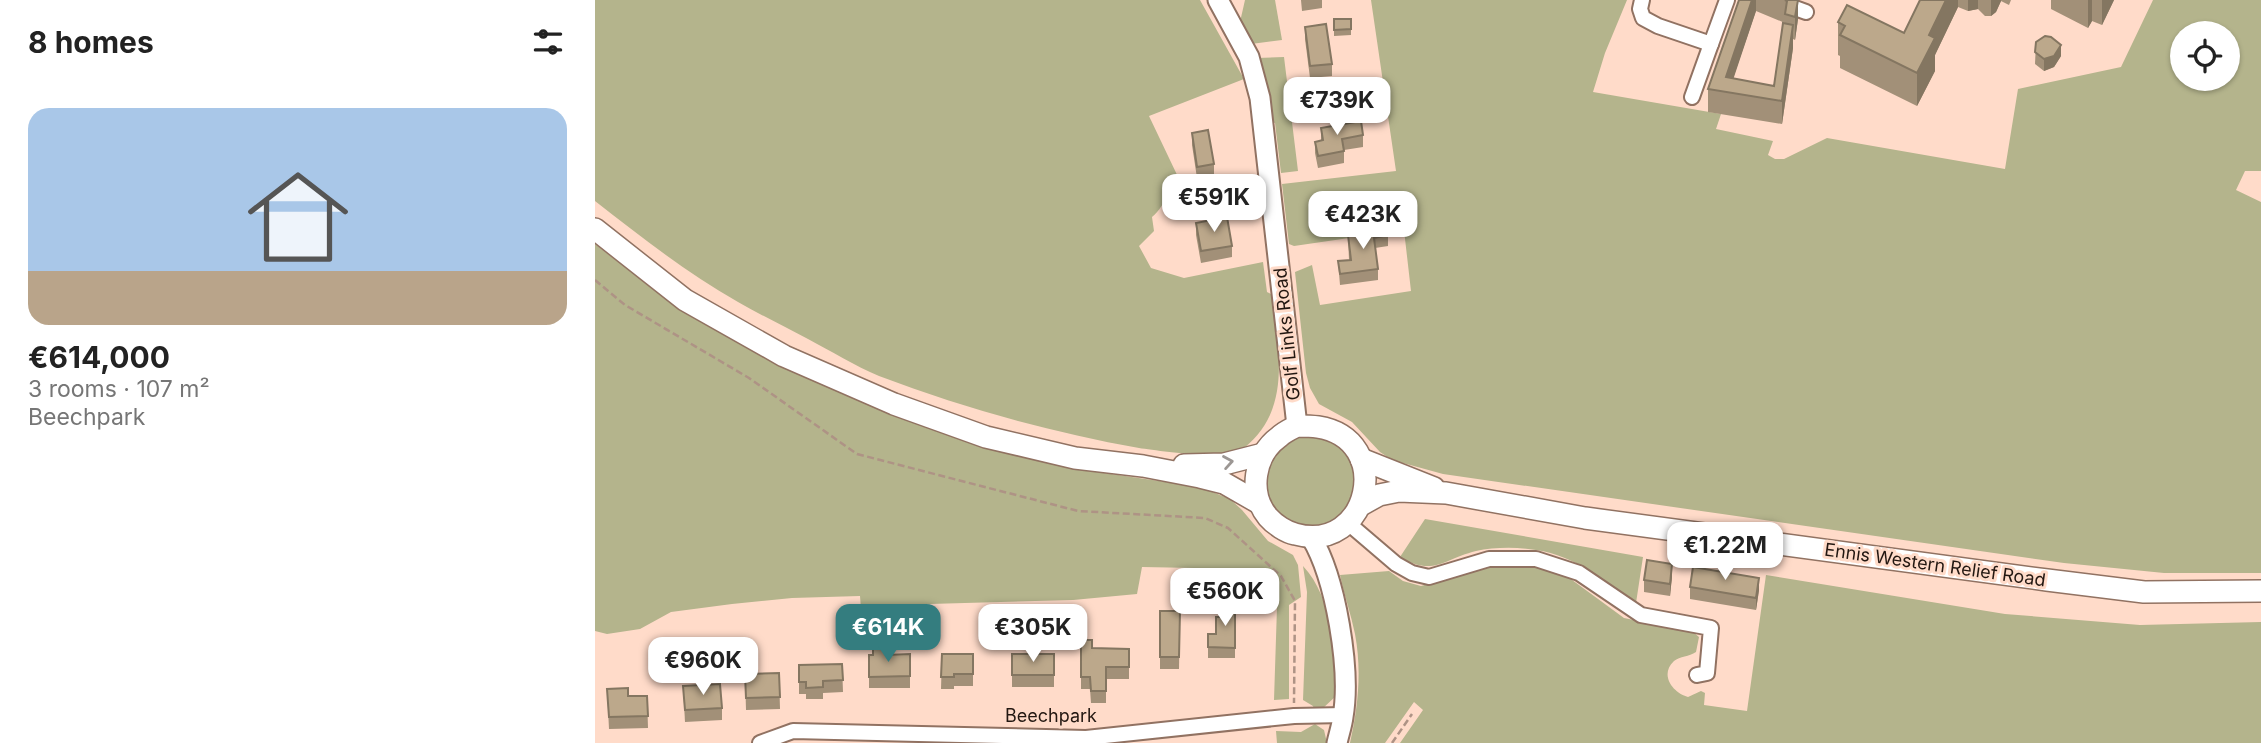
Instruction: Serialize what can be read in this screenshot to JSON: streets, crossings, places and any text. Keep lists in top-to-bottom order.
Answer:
{
  "streets": {
    "main road": ["Golf Links Road", "Ennis Western Relief Road"],
    "street": ["Beechpark"]
  },
  "crossings": [
    ["Golf Links Road", "Ennis Western Relief Road"]
  ],
  "page": {
    "heading": "8 homes",
    "price": [
      "€739K",
      "€591K",
      "€423K",
      "€1.22M",
      "€560K",
      "€614K",
      "€305K",
      "€960K"
    ],
    "list": [
      {
        "name": "€614,000",
        "note": "3 rooms · 107 m² · Beechpark"
      }
    ]
  }
}
